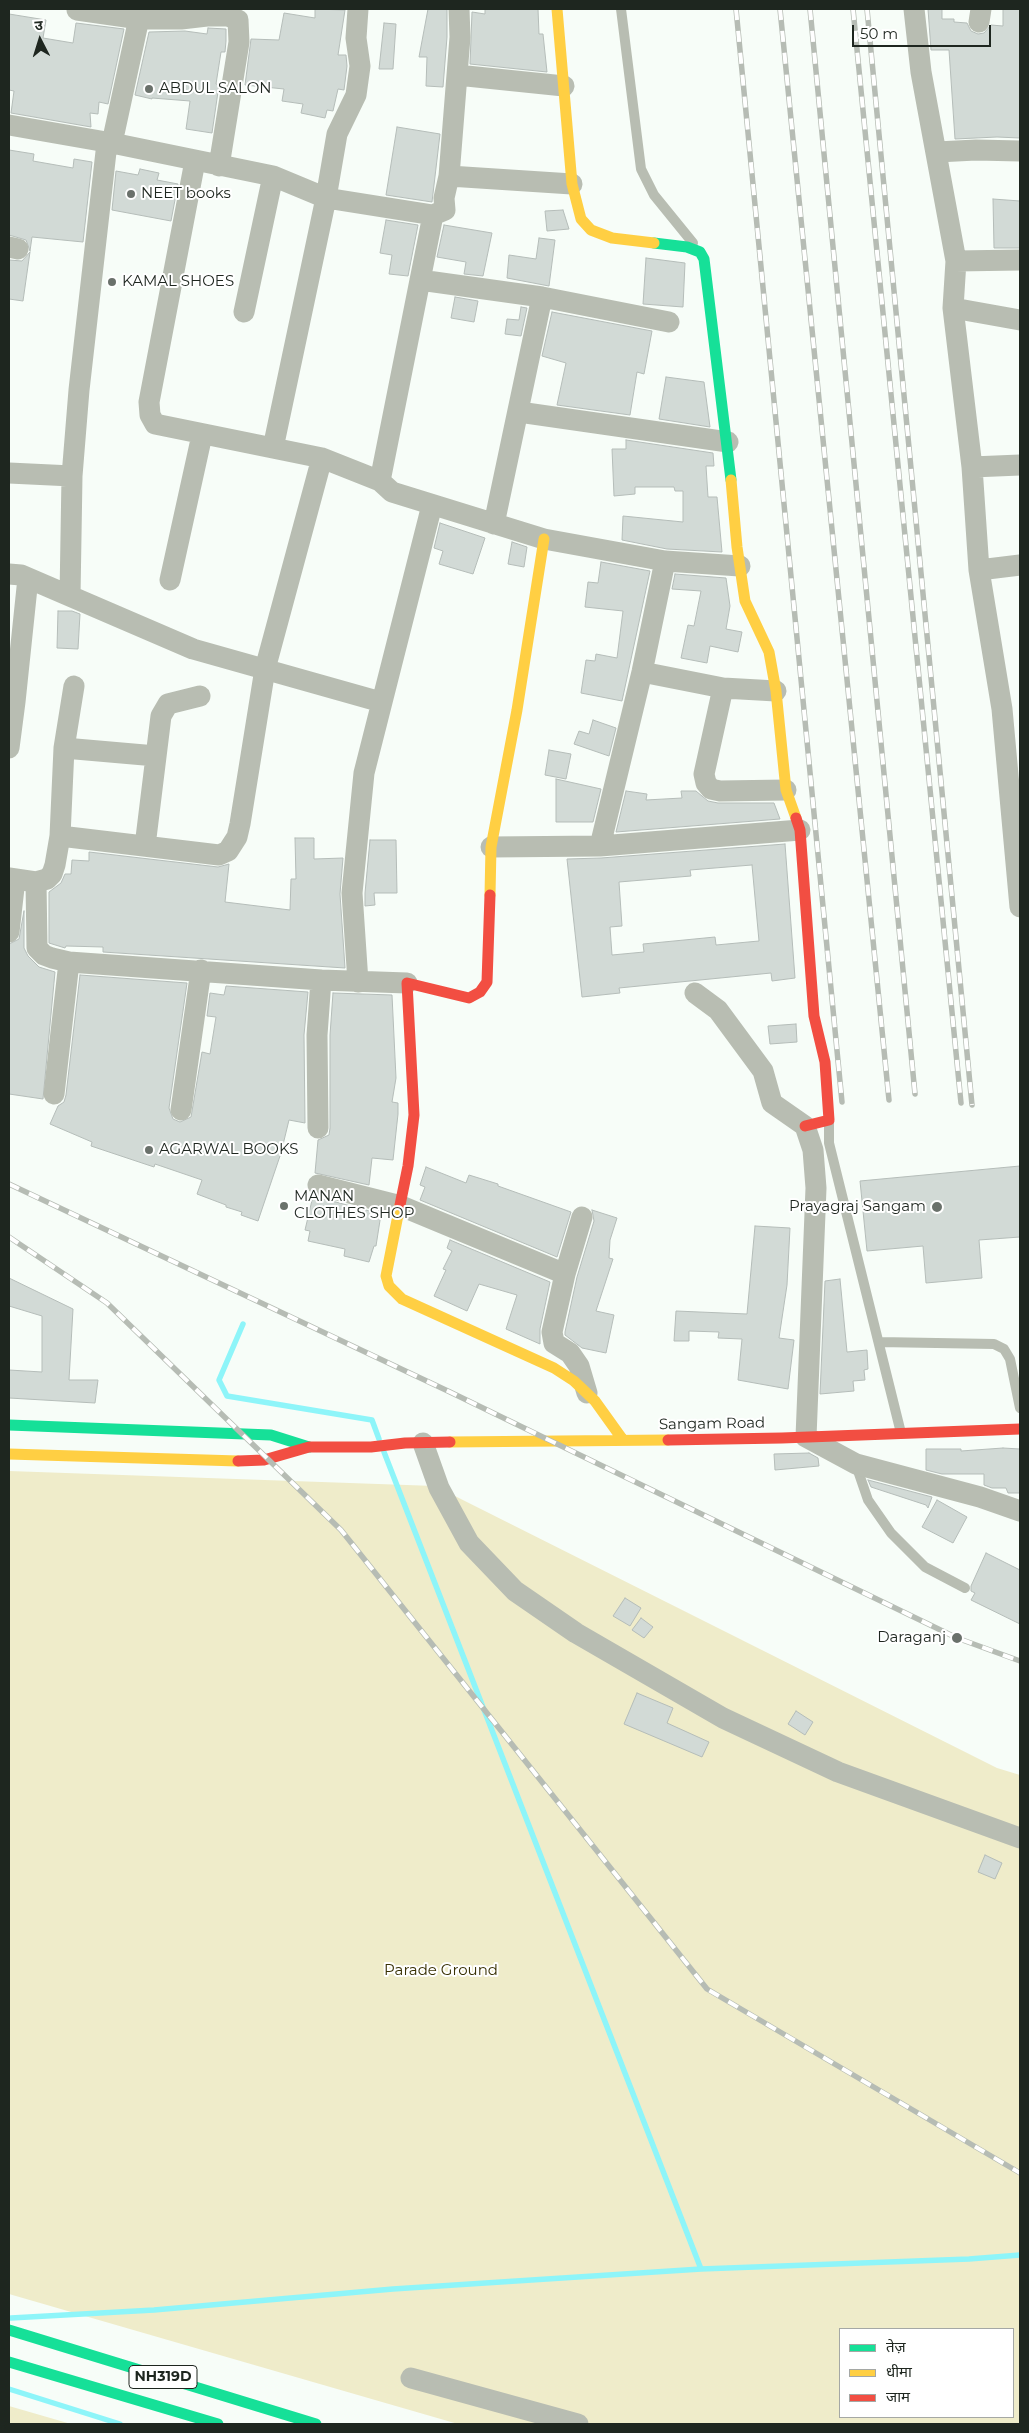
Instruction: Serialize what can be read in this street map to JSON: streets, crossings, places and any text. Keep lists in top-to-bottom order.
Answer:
{
  "streets": {
    "main road": ["Sangam Road", "NH319D"]
  },
  "parks": ["Parade Ground"],
  "places": [
    "ABDUL SALON",
    "NEET books",
    "KAMAL SHOES",
    "AGARWAL BOOKS",
    "MANAN CLOTHES SHOP",
    "Prayagraj Sangam",
    "Daraganj"
  ],
  "legend": ["तेज़", "धीमा", "जाम"],
  "scale_bar": "50 m",
  "north": "top"
}
